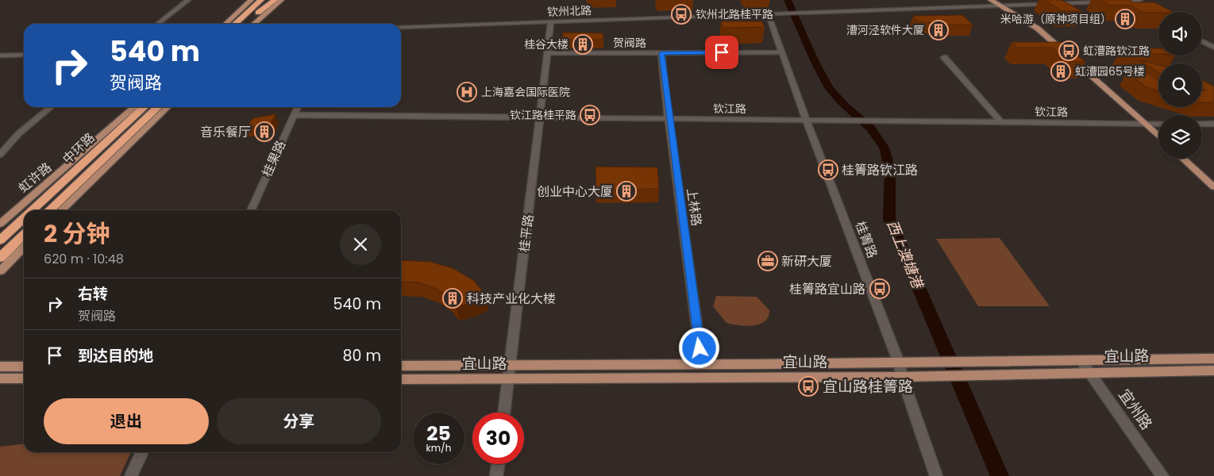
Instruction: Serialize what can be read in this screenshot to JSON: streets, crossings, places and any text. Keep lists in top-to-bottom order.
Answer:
{
  "streets": {
    "highway": ["中环路"],
    "main road": ["虹许路", "宜山路"],
    "street": [
      "钦州北路",
      "贺阀路",
      "钦江路",
      "桂果路",
      "上林路",
      "桂平路",
      "桂箐路",
      "宜州路"
    ]
  },
  "crossings": [
    ["钦州北路", "桂平路"],
    ["钦州北路", "桂箐路"],
    ["贺阀路", "上林路"],
    ["贺阀路", "桂平路"],
    ["贺阀路", "桂箐路"],
    ["钦江路", "桂果路"],
    ["钦江路", "上林路"],
    ["钦江路", "桂平路"],
    ["钦江路", "桂箐路"],
    ["上林路", "宜山路"],
    ["桂平路", "宜山路"],
    ["桂箐路", "宜山路"],
    ["宜山路", "宜州路"]
  ],
  "water": ["西上澳塘港"],
  "places": {
    "bus stop": [
      "钦州北路桂平路",
      "虹漕路钦江路",
      "钦江路桂平路",
      "桂箐路钦江路",
      "桂箐路宜山路",
      "宜山路桂箐路"
    ],
    "building": [
      "米哈游（原神项目组）",
      "漕河泾软件大厦",
      "桂谷大楼",
      "虹漕园65号楼",
      "音乐餐厅",
      "创业中心大厦",
      "科技产业化大楼"
    ],
    "hospital": ["上海嘉会国际医院"],
    "office": ["新研大厦"]
  },
  "page": {
    "turn": ["540 m", "贺阀路"],
    "heading": ["2 分钟", "620 m · 10:48"],
    "list": [
      {
        "name": "右转",
        "note": "贺阀路",
        "value": "540 m"
      },
      {
        "name": "到达目的地",
        "value": "80 m"
      }
    ],
    "buttons": ["退出", "分享"],
    "speed": "25 km/h",
    "limit": "30"
  }
}
